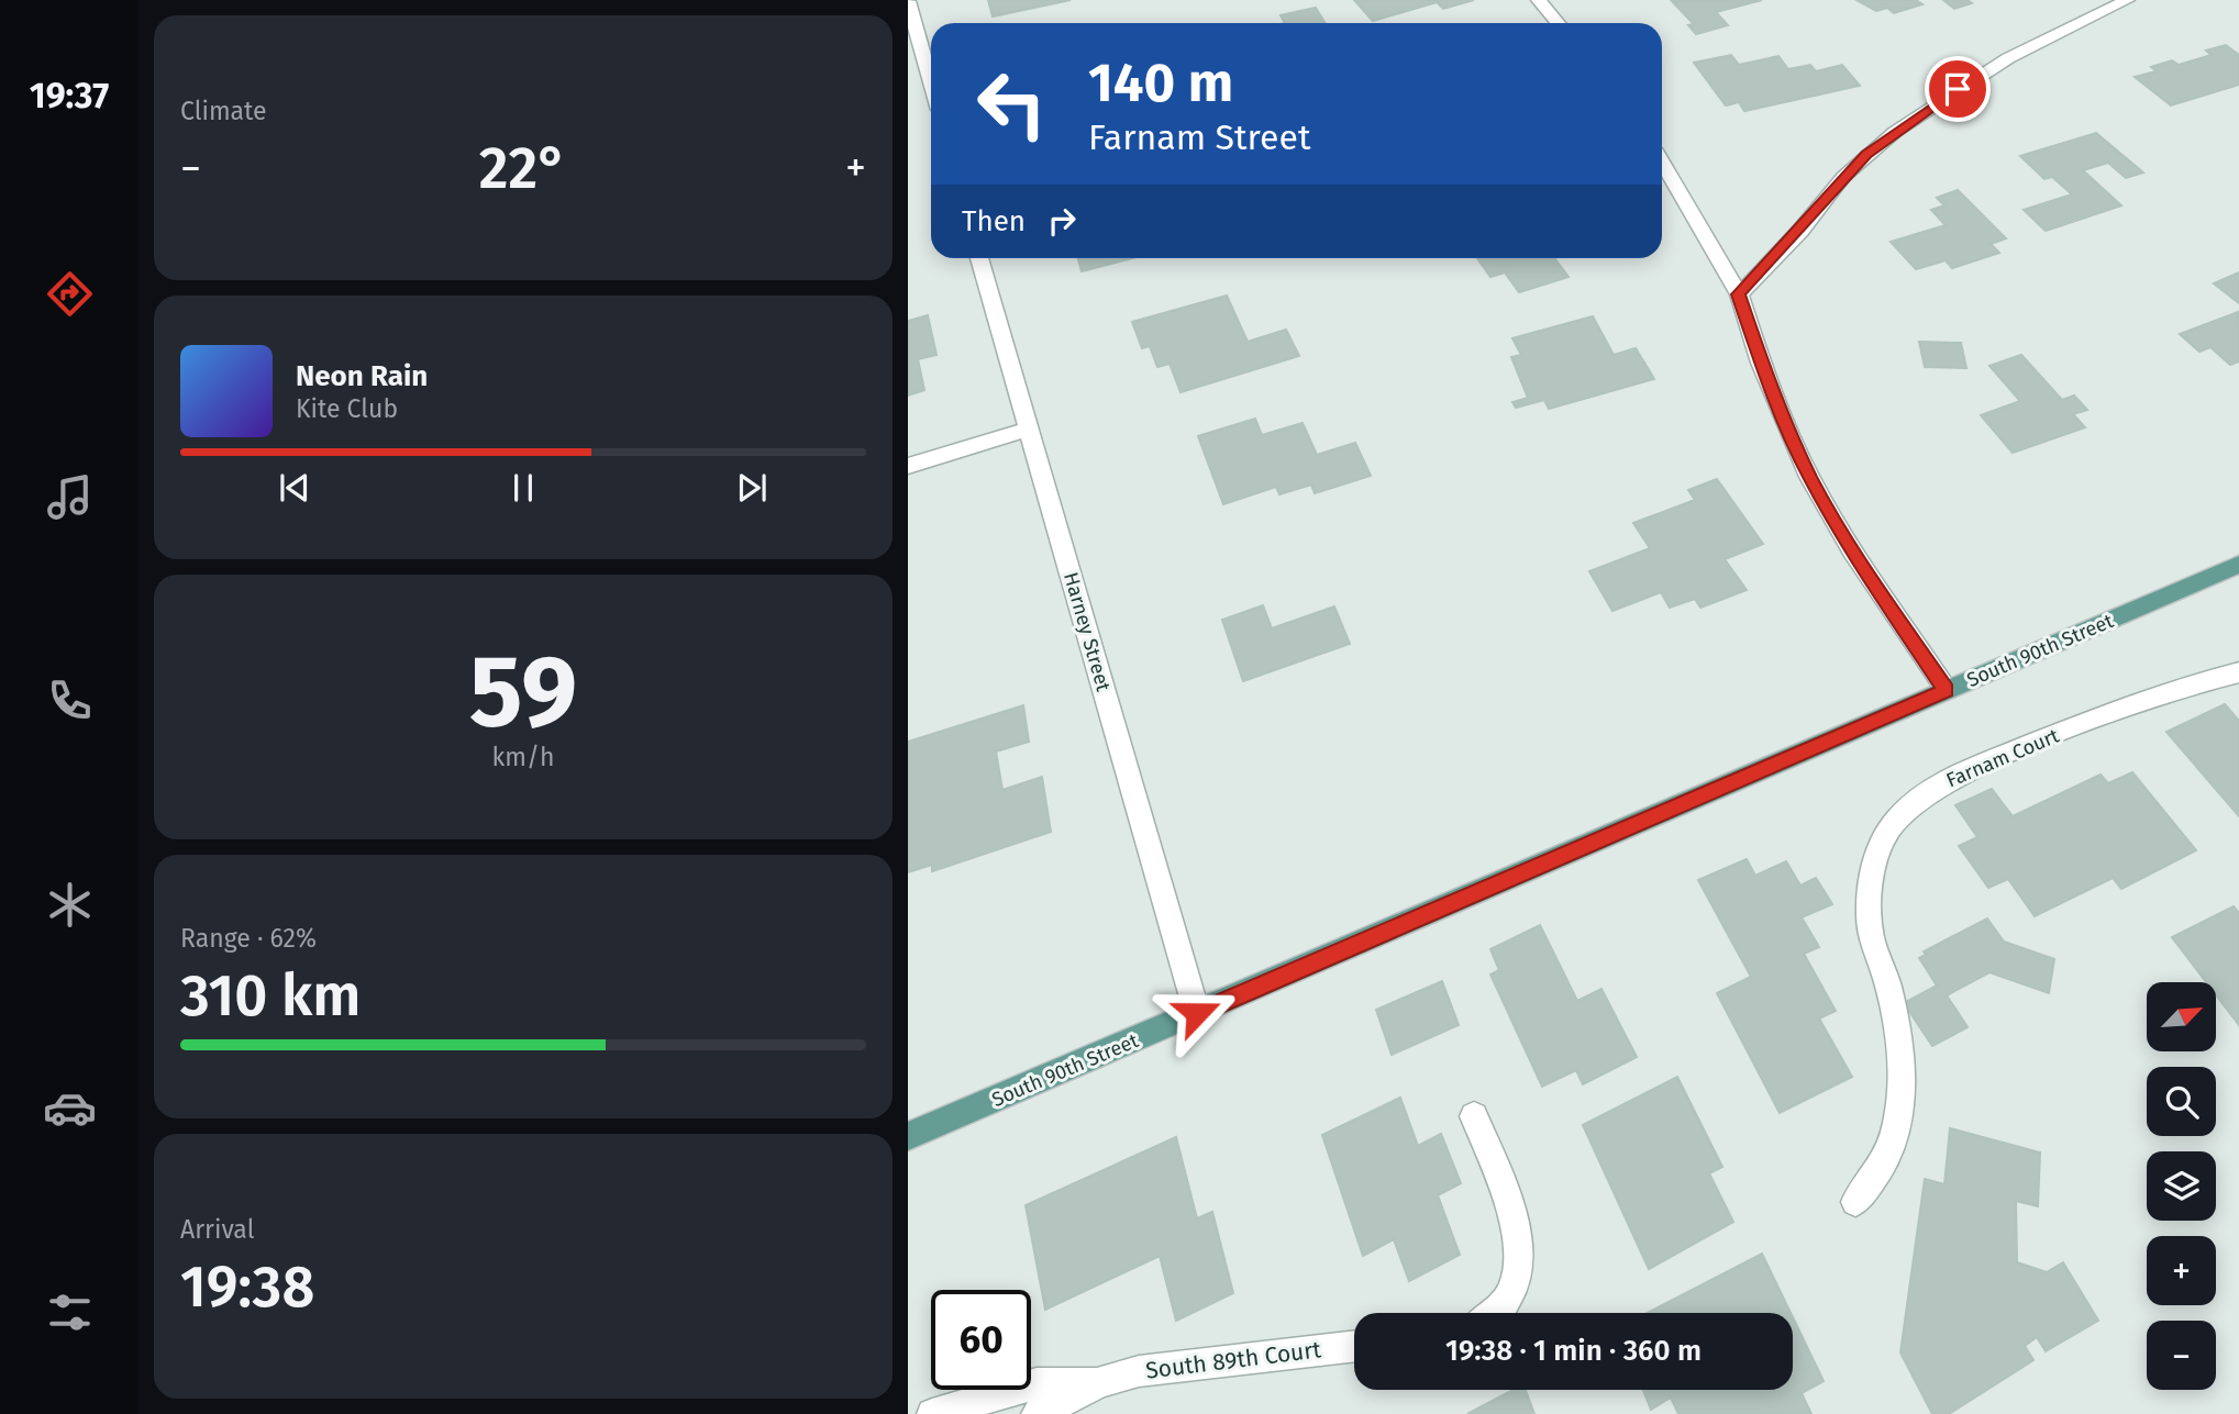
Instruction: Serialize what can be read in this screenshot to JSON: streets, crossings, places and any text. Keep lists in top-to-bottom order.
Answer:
{
  "streets": {
    "main road": ["South 90th Street"],
    "street": ["Harney Street", "Farnam Court", "South 89th Court"]
  },
  "crossings": [
    ["Harney Street", "South 90th Street"]
  ],
  "north": "top right",
  "page": {
    "tabs": "19:37",
    "tile": [
      "Climate",
      ["59", "km/h"],
      ["Range · 62%", "310 km"],
      ["Arrival", "19:38"]
    ],
    "turn": ["140 m", "Farnam Street"],
    "heat": ["−", "22°", "+"],
    "then": "Then",
    "song": ["Neon Rain", "Kite Club"],
    "map_buttons": ["+", "−"],
    "limit": "60",
    "trip": "19:38 · 1 min · 360 m"
  }
}
